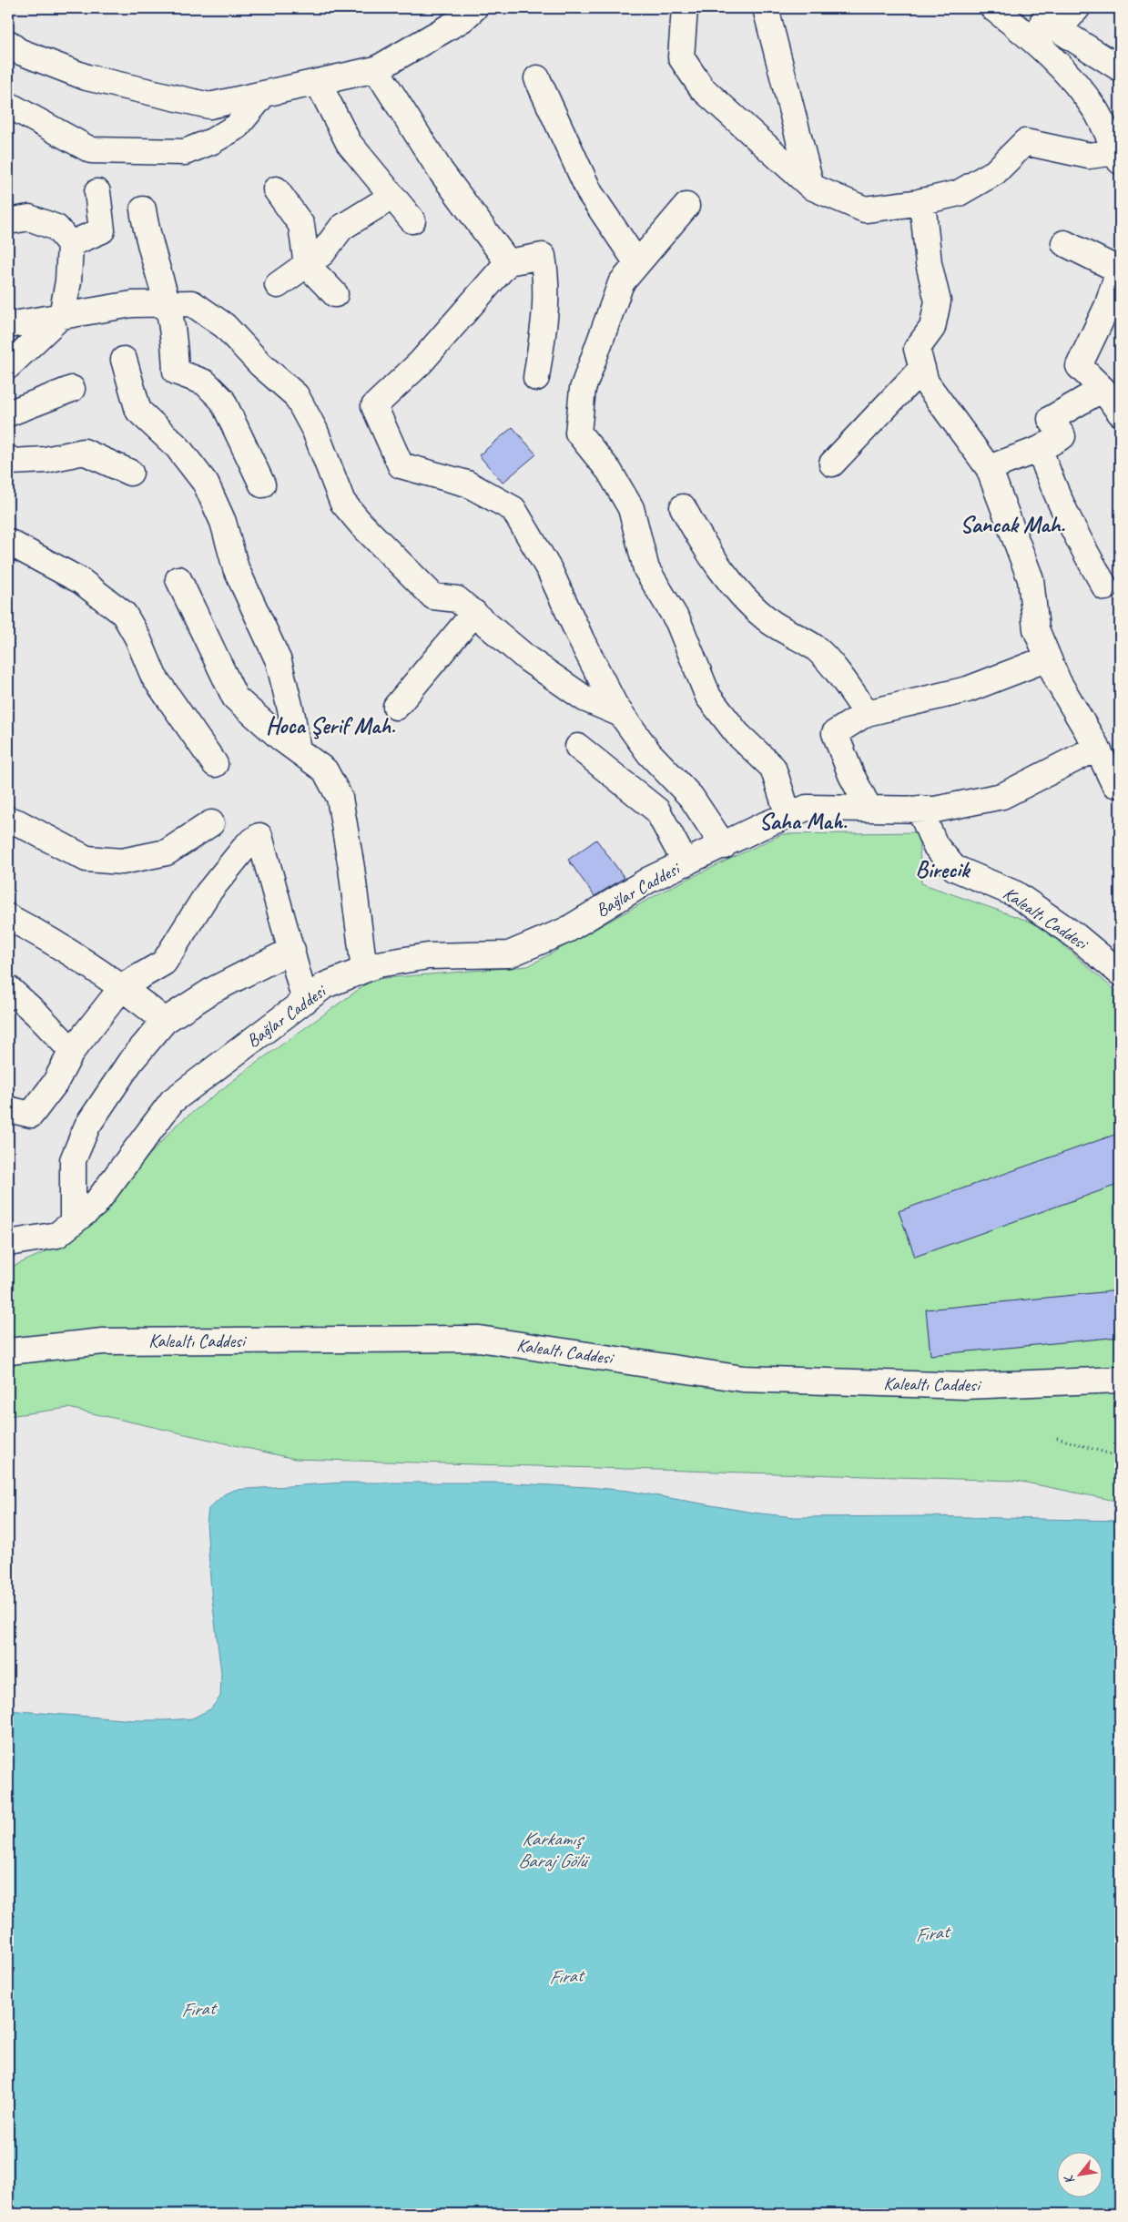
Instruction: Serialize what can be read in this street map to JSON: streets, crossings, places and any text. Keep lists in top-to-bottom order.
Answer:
{
  "streets": {
    "street": ["Bağlar Caddesi", "Kalealtı Caddesi"]
  },
  "crossings": [
    ["Bağlar Caddesi", "Kalealtı Caddesi"]
  ],
  "districts": [
    "Sancak Mah.",
    "Hoca Şerif Mah.",
    "Saha Mah.",
    "Birecik"
  ],
  "water": ["Karkamış Baraj Gölü", "Fırat"],
  "north": "bottom left"
}
